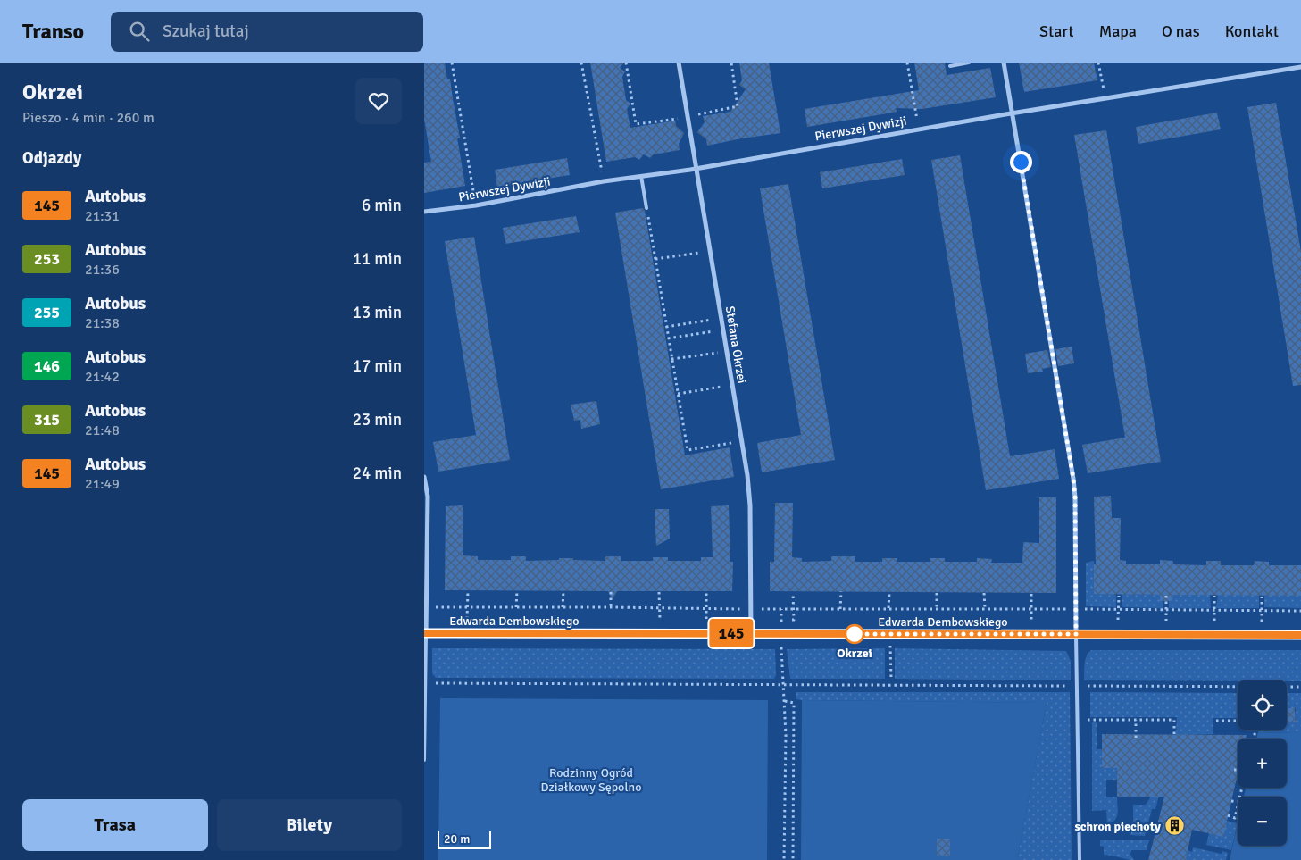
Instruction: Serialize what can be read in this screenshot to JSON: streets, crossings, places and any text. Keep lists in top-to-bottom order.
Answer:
{
  "streets": {
    "street": ["Pierwszej Dywizji", "Stefana Okrzei", "Edwarda Dembowskiego"]
  },
  "crossings": [
    ["Pierwszej Dywizji", "Stefana Okrzei"],
    ["Stefana Okrzei", "Edwarda Dembowskiego"]
  ],
  "parks": ["Rodzinny Ogród Działkowy Sępolno"],
  "places": {
    "other": ["Okrzei"],
    "building": ["schron piechoty"]
  },
  "lines": ["bus line 145"],
  "scale_bar": "20 m",
  "page": {
    "header": "Transo",
    "search": "Szukaj tutaj",
    "nav": [
      "Start",
      "Mapa",
      "O nas",
      "Kontakt"
    ],
    "heading": [
      ["Okrzei", "Pieszo · 4 min · 260 m"],
      "Odjazdy"
    ],
    "on_map": "145",
    "list": [
      {
        "mark": "145",
        "name": "Autobus",
        "note": "21:31",
        "value": "6 min"
      },
      {
        "mark": "253",
        "name": "Autobus",
        "note": "21:36",
        "value": "11 min"
      },
      {
        "mark": "255",
        "name": "Autobus",
        "note": "21:38",
        "value": "13 min"
      },
      {
        "mark": "146",
        "name": "Autobus",
        "note": "21:42",
        "value": "17 min"
      },
      {
        "mark": "315",
        "name": "Autobus",
        "note": "21:48",
        "value": "23 min"
      },
      {
        "mark": "145",
        "name": "Autobus",
        "note": "21:49",
        "value": "24 min"
      }
    ],
    "map_buttons": ["+", "−"],
    "buttons": ["Trasa", "Bilety"],
    "scale": "20 m"
  }
}
